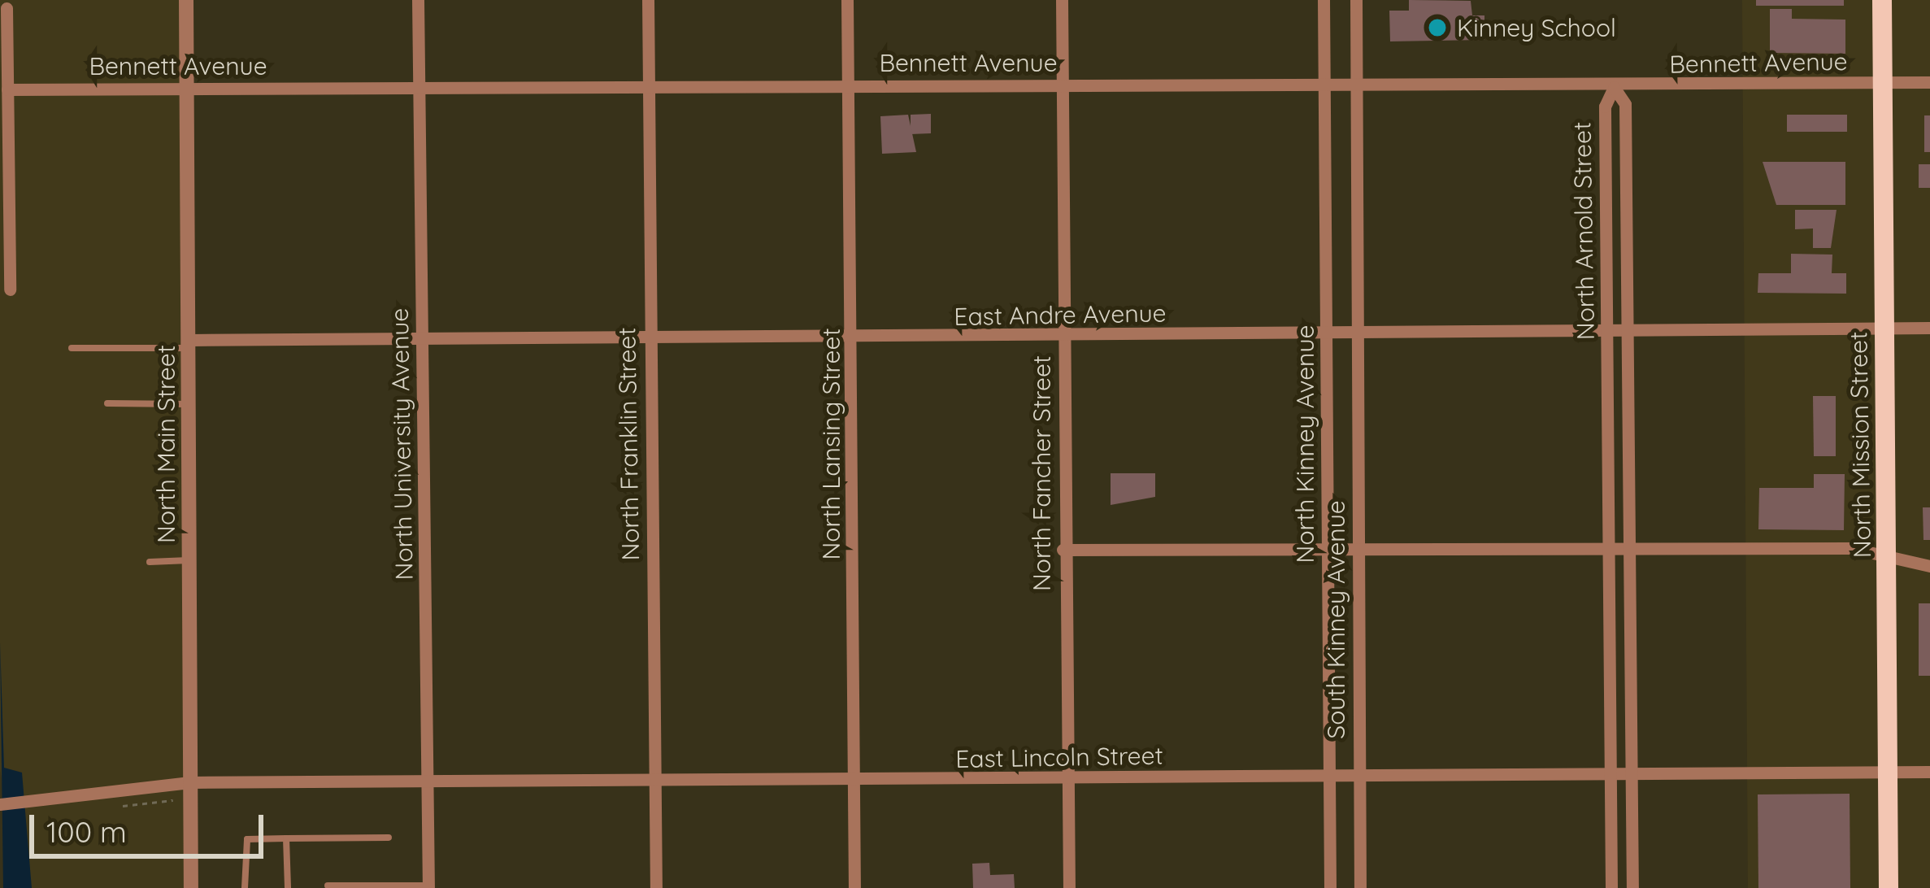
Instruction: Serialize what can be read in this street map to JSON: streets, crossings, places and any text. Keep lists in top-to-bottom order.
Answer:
{
  "streets": {
    "main road": ["North Mission Street"],
    "street": [
      "Bennett Avenue",
      "North Arnold Street",
      "East Andre Avenue",
      "North Main Street",
      "North University Avenue",
      "North Franklin Street",
      "North Lansing Street",
      "North Kinney Avenue",
      "North Fancher Street",
      "South Kinney Avenue",
      "East Lincoln Street"
    ]
  },
  "crossings": [
    ["Bennett Avenue", "North Arnold Street"],
    ["Bennett Avenue", "North Main Street"],
    ["Bennett Avenue", "North University Avenue"],
    ["Bennett Avenue", "North Franklin Street"],
    ["Bennett Avenue", "North Lansing Street"],
    ["Bennett Avenue", "North Kinney Avenue"],
    ["Bennett Avenue", "North Mission Street"],
    ["Bennett Avenue", "North Fancher Street"],
    ["Bennett Avenue", "South Kinney Avenue"],
    ["North Arnold Street", "East Andre Avenue"],
    ["North Arnold Street", "East Lincoln Street"],
    ["East Andre Avenue", "North Main Street"],
    ["East Andre Avenue", "North University Avenue"],
    ["East Andre Avenue", "North Franklin Street"],
    ["East Andre Avenue", "North Lansing Street"],
    ["East Andre Avenue", "North Kinney Avenue"],
    ["East Andre Avenue", "North Mission Street"],
    ["East Andre Avenue", "North Fancher Street"],
    ["East Andre Avenue", "South Kinney Avenue"],
    ["North Main Street", "East Lincoln Street"],
    ["North University Avenue", "East Lincoln Street"],
    ["North Franklin Street", "East Lincoln Street"],
    ["North Lansing Street", "East Lincoln Street"],
    ["North Kinney Avenue", "East Lincoln Street"],
    ["North Mission Street", "East Lincoln Street"],
    ["North Fancher Street", "East Lincoln Street"],
    ["South Kinney Avenue", "East Lincoln Street"]
  ],
  "places": ["Kinney School"],
  "scale_bar": "100 m"
}
